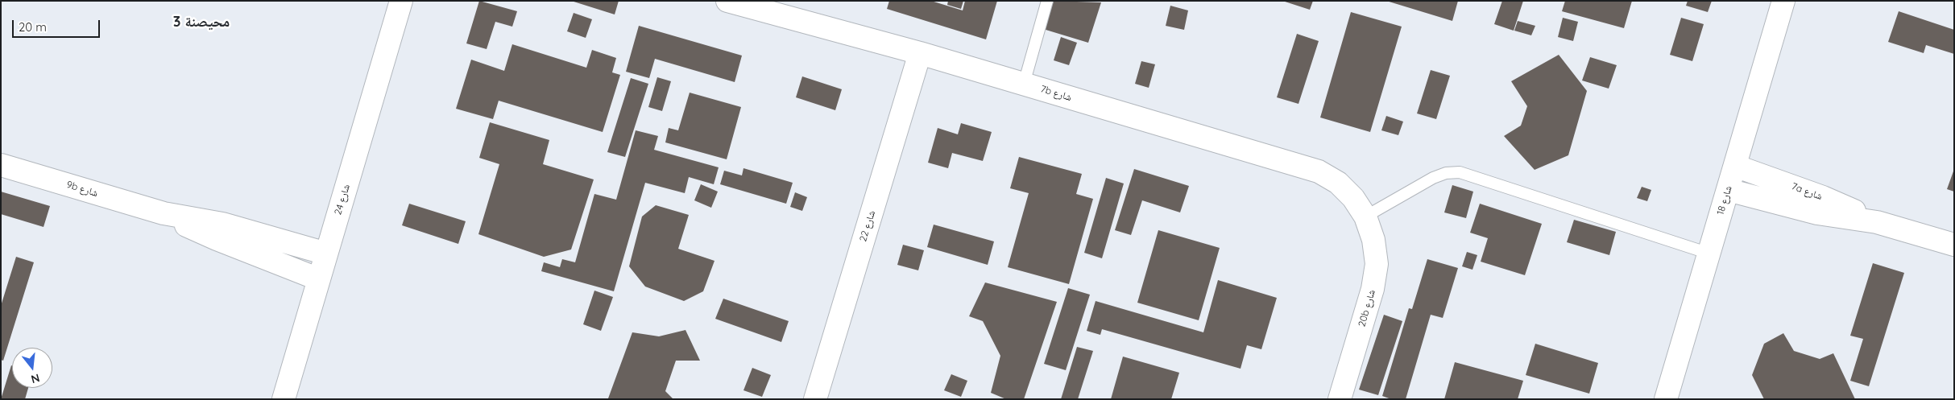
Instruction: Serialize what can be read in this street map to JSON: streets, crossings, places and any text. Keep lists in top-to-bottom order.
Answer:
{
  "streets": {
    "street": [
      "7b شارع",
      "9b شارع",
      "7a شارع",
      "شارع 24",
      "شارع 18",
      "شارع 22",
      "20b شارع"
    ]
  },
  "crossings": [
    ["7b شارع", "شارع 22"],
    ["7b شارع", "20b شارع"],
    ["9b شارع", "شارع 24"],
    ["7a شارع", "شارع 18"]
  ],
  "districts": ["محيصنة 3"],
  "scale_bar": "20 m",
  "north": "bottom"
}
